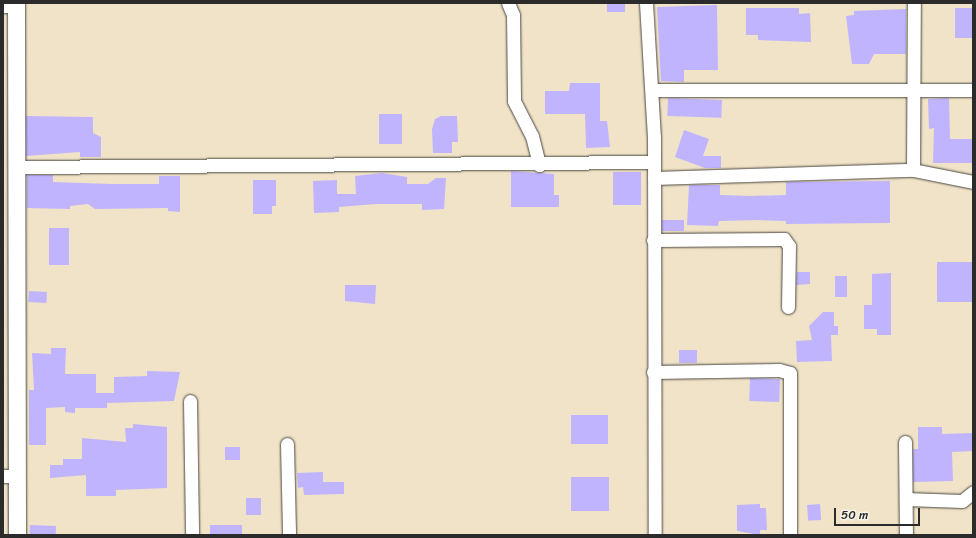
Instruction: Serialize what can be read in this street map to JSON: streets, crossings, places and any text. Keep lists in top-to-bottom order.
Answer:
{
  "scale_bar": "50 m"
}
